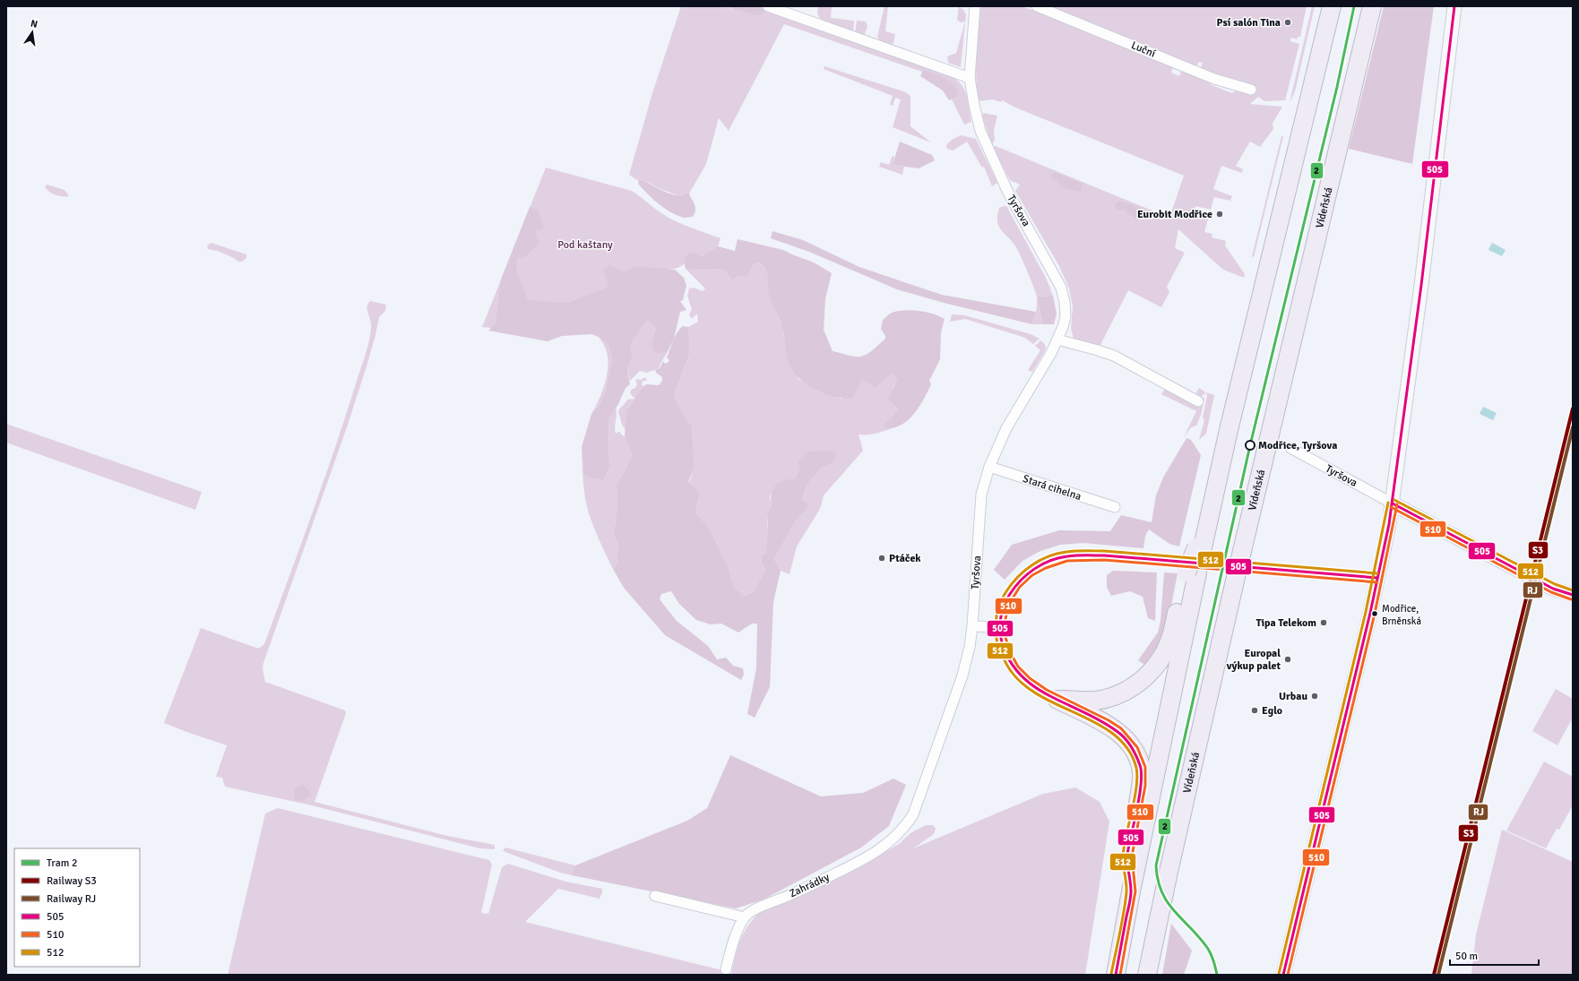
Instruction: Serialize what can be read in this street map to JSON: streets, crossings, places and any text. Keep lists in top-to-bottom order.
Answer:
{
  "streets": {
    "highway": ["Vídeňská"],
    "street": [
      "Luční",
      "Tyršova",
      "Stará cihelna",
      "Zahrádky"
    ]
  },
  "crossings": [
    ["Tyršova", "Stará cihelna"],
    ["Tyršova", "Zahrádky"]
  ],
  "parks": ["Pod kaštany"],
  "places": [
    "Psí salón Tina",
    "Eurobit Modřice",
    "Modřice, Tyršova",
    "Ptáček",
    "Modřice, Brněnská",
    "Tipa Telekom",
    "Europal výkup palet",
    "Urbau",
    "Eglo"
  ],
  "lines": [
    "tram line 2",
    "transit line 505",
    "rail line S3",
    "rail line RJ",
    "transit line 512",
    "transit line 510"
  ],
  "legend": [
    "Tram 2",
    "Railway S3",
    "Railway RJ",
    "505",
    "510",
    "512"
  ],
  "scale_bar": "50 m",
  "north": "top"
}
